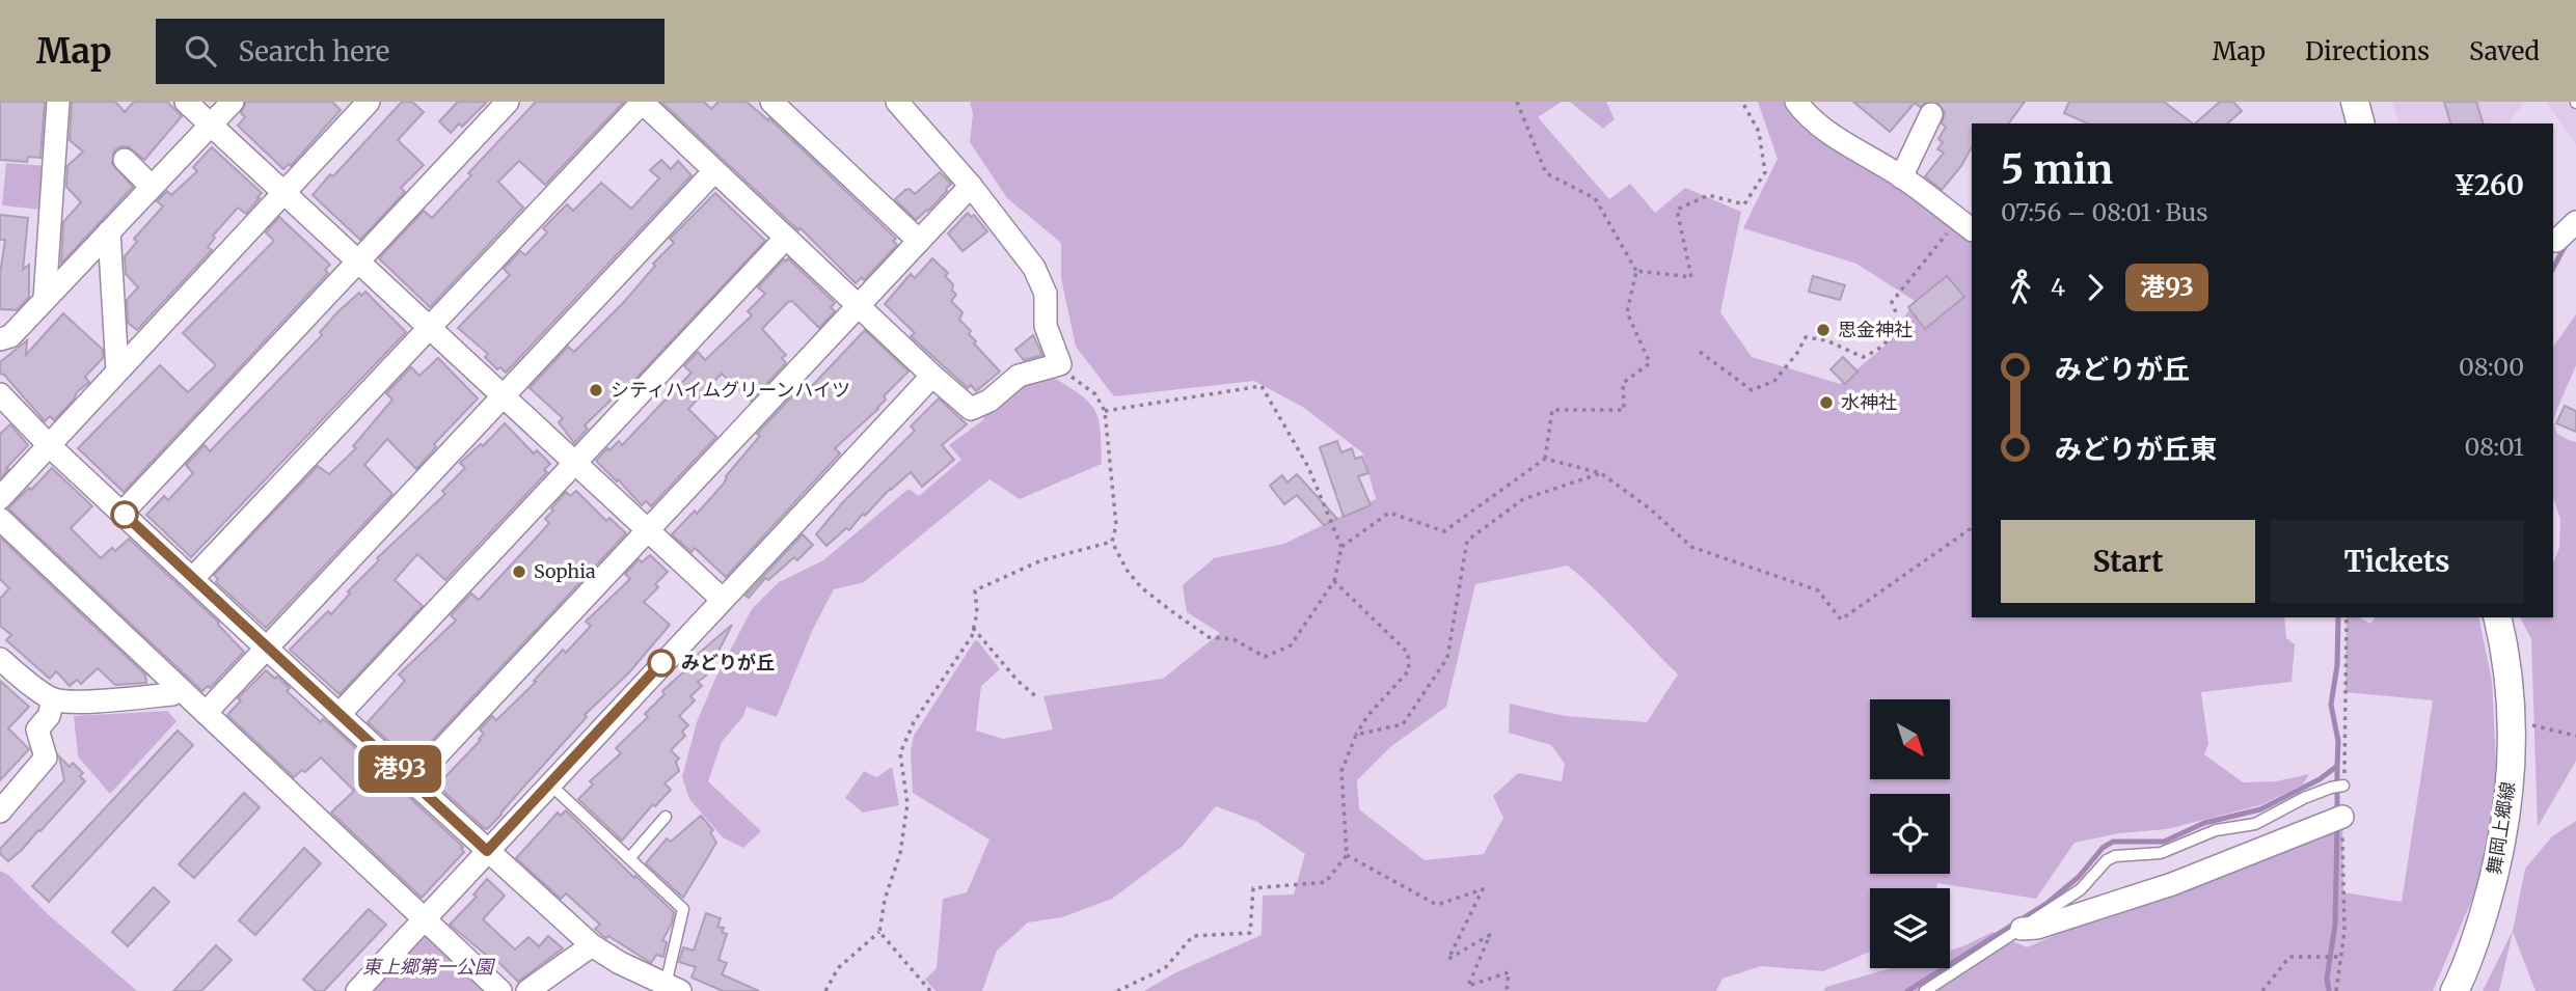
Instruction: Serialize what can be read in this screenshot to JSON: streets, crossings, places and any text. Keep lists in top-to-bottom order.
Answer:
{
  "streets": {
    "street": ["舞岡上郷線"]
  },
  "parks": ["東上郷第一公園"],
  "places": [
    "思金神社",
    "シティハイムグリーンハイツ",
    "水神社",
    "Sophia",
    "みどりが丘"
  ],
  "lines": ["bus line 港93"],
  "north": "bottom right",
  "page": {
    "header": "Map",
    "search": "Search here",
    "nav": ["Map", "Directions", "Saved"],
    "on_map": "港93",
    "heading": ["5 min", "07:56 – 08:01 · Bus", "¥260"],
    "legs": ["4", "港93"],
    "list": [
      {
        "name": "みどりが丘",
        "value": "08:00"
      },
      {
        "name": "みどりが丘東",
        "value": "08:01"
      }
    ],
    "buttons": ["Start", "Tickets"]
  }
}
